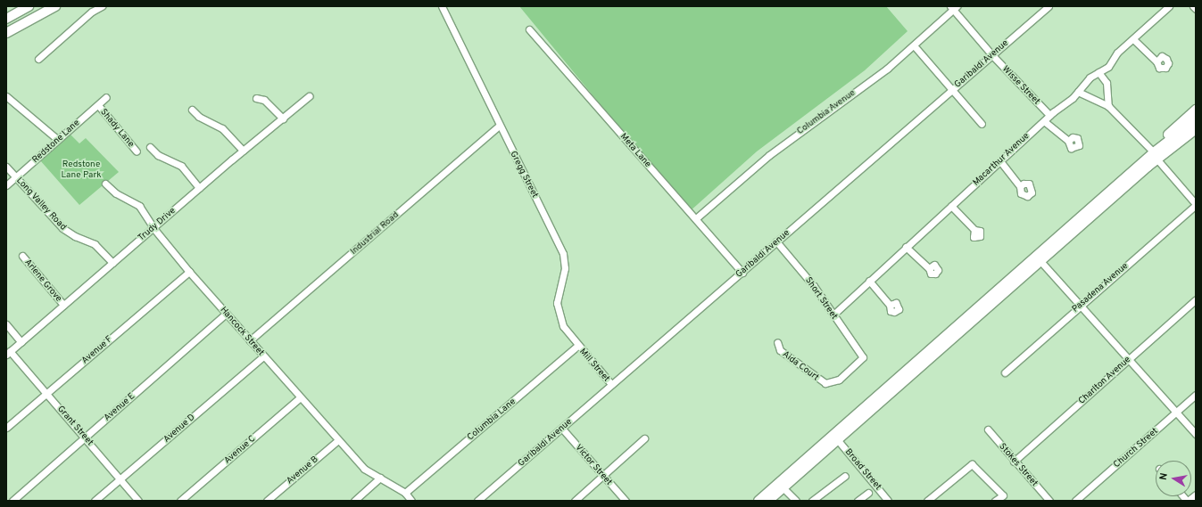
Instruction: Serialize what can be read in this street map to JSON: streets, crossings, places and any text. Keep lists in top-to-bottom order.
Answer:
{
  "streets": {
    "street": [
      "Garibaldi Avenue",
      "Wisse Street",
      "Columbia Avenue",
      "Shady Lane",
      "Redstone Lane",
      "Meta Lane",
      "Macarthur Avenue",
      "Gregg Street",
      "Long Valley Road",
      "Trudy Drive",
      "Industrial Road",
      "Arlene Grove",
      "Pasadena Avenue",
      "Short Street",
      "Hancock Street",
      "Avenue F",
      "Mill Street",
      "Aida Court",
      "Charlton Avenue",
      "Avenue E",
      "Columbia Lane",
      "Grant Street",
      "Avenue D",
      "Church Street",
      "Avenue C",
      "Victor Street",
      "Stokes Street",
      "Broad Street",
      "Avenue B"
    ]
  },
  "crossings": [
    ["Garibaldi Avenue", "Wisse Street"],
    ["Garibaldi Avenue", "Meta Lane"],
    ["Garibaldi Avenue", "Short Street"],
    ["Garibaldi Avenue", "Mill Street"],
    ["Garibaldi Avenue", "Victor Street"],
    ["Wisse Street", "Columbia Avenue"],
    ["Wisse Street", "Macarthur Avenue"],
    ["Columbia Avenue", "Meta Lane"],
    ["Shady Lane", "Redstone Lane"],
    ["Redstone Lane", "Long Valley Road"],
    ["Macarthur Avenue", "Short Street"],
    ["Gregg Street", "Industrial Road"],
    ["Gregg Street", "Mill Street"],
    ["Gregg Street", "Columbia Lane"],
    ["Long Valley Road", "Trudy Drive"],
    ["Trudy Drive", "Arlene Grove"],
    ["Trudy Drive", "Hancock Street"],
    ["Trudy Drive", "Grant Street"],
    ["Industrial Road", "Hancock Street"],
    ["Short Street", "Aida Court"],
    ["Hancock Street", "Avenue F"],
    ["Hancock Street", "Avenue E"],
    ["Hancock Street", "Columbia Lane"],
    ["Hancock Street", "Avenue D"],
    ["Hancock Street", "Avenue C"],
    ["Hancock Street", "Avenue B"],
    ["Avenue F", "Grant Street"],
    ["Mill Street", "Columbia Lane"],
    ["Charlton Avenue", "Stokes Street"],
    ["Avenue E", "Grant Street"],
    ["Grant Street", "Avenue D"]
  ],
  "parks": ["Redstone Lane Park"],
  "north": "left"
}
